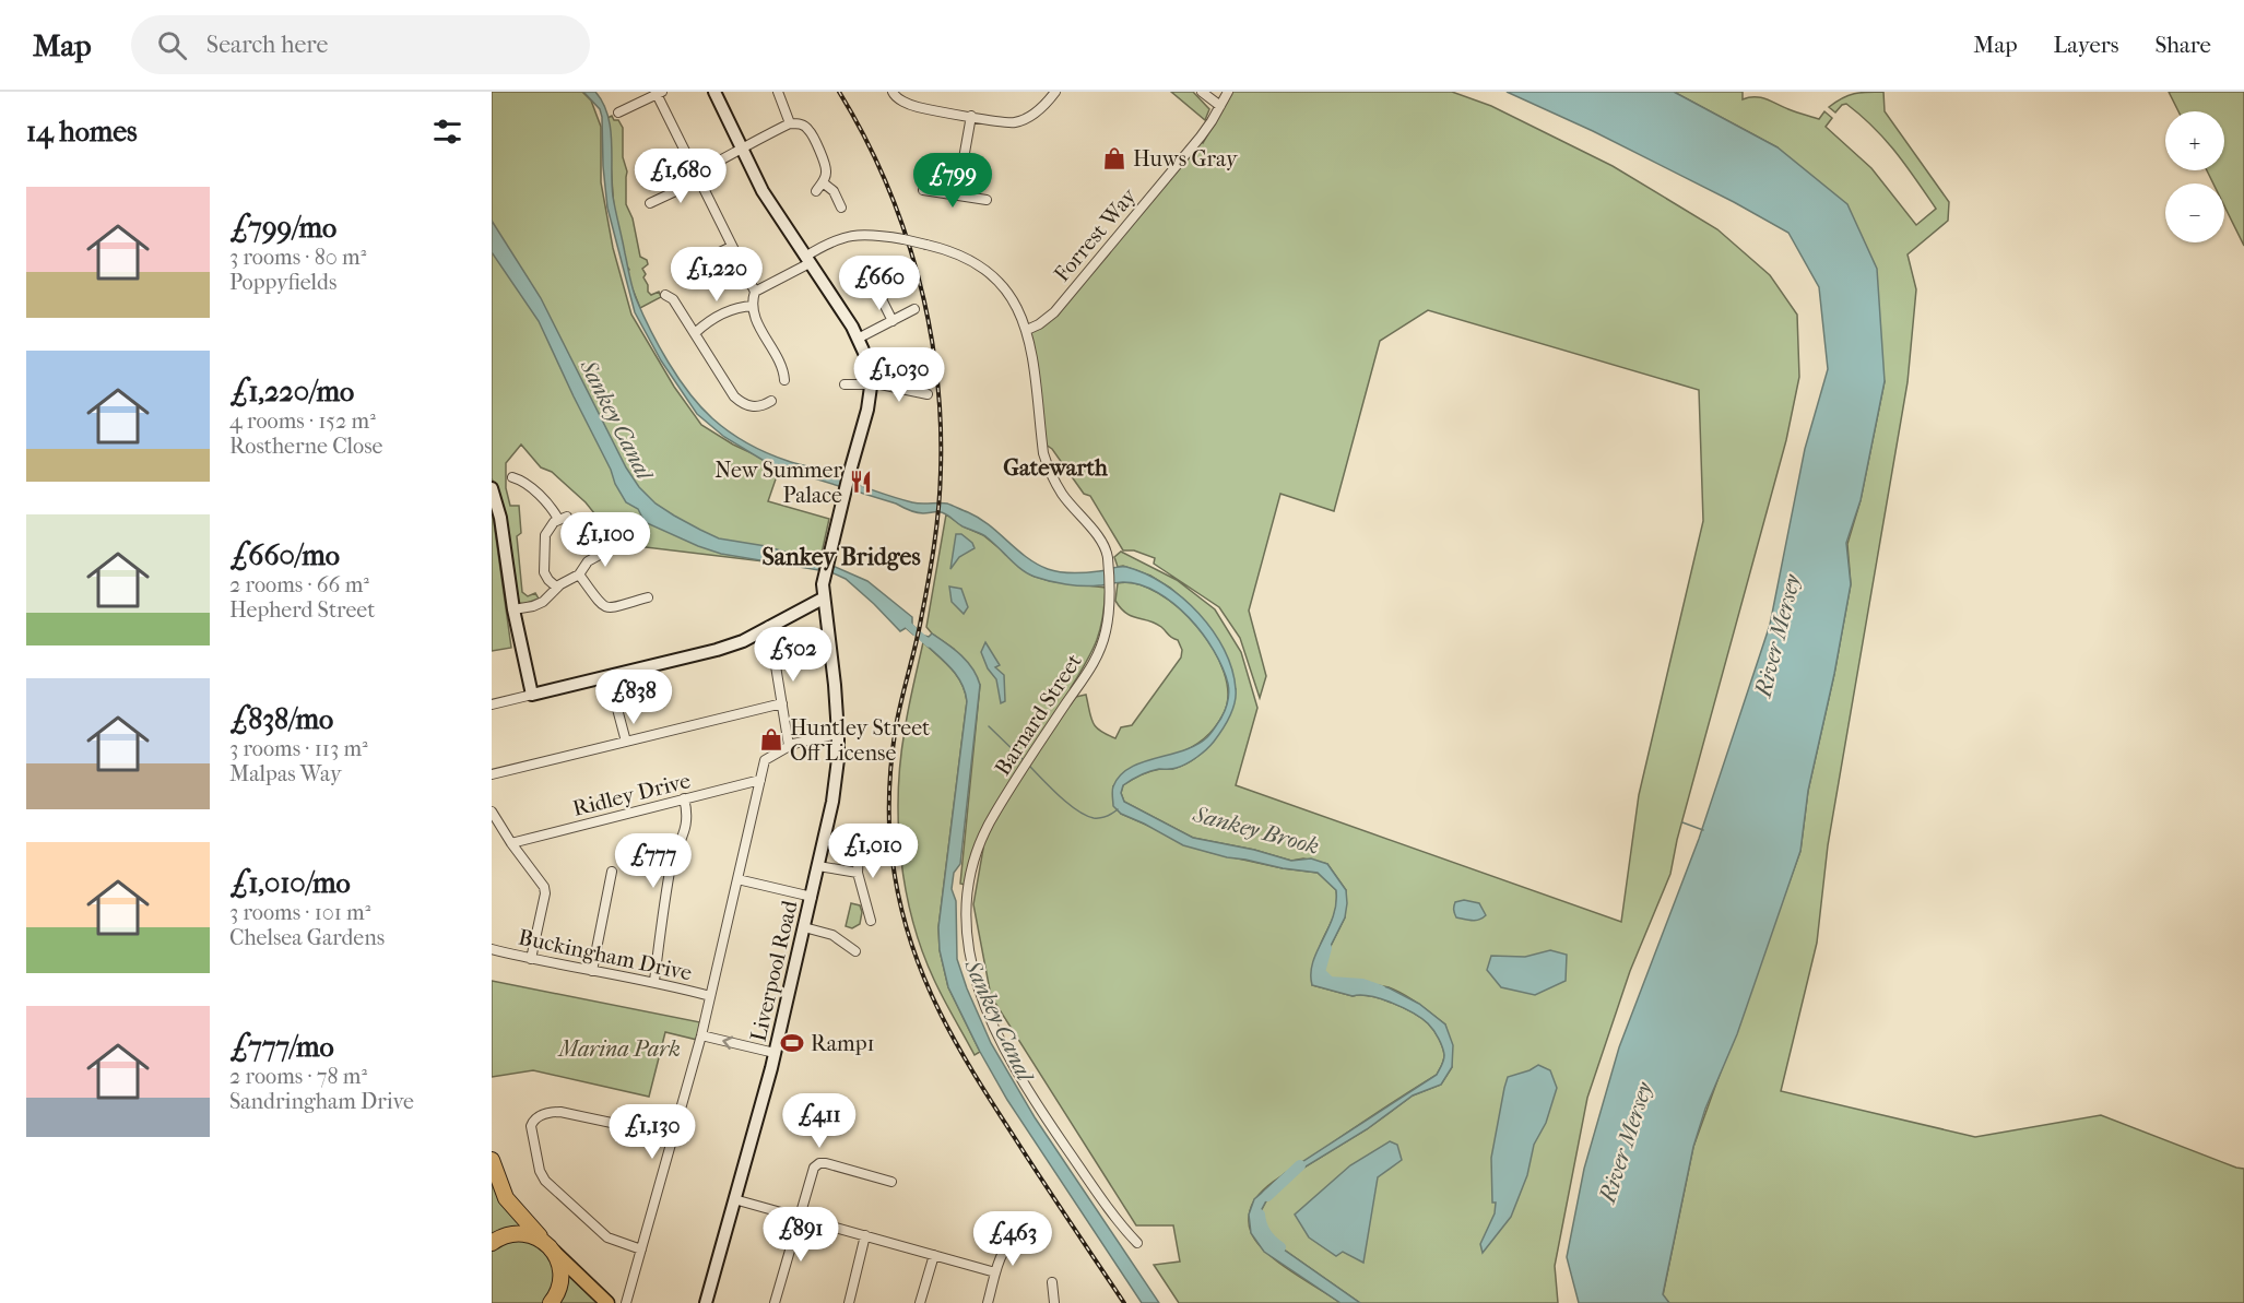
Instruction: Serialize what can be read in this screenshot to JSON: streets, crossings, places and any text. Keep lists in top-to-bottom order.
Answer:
{
  "streets": {
    "street": [
      "Forrest Way",
      "Barnard Street",
      "Ridley Drive",
      "Buckingham Drive",
      "Liverpool Road"
    ]
  },
  "crossings": [
    ["Forrest Way", "Barnard Street"]
  ],
  "districts": ["Gatewarth", "Sankey Bridges"],
  "water": ["Sankey Canal", "River Mersey", "Sankey Brook"],
  "parks": ["Marina Park"],
  "places": {
    "shop": ["Huws Gray", "Huntley Street Off License"],
    "restaurant": ["New Summer Palace"],
    "sports": ["Ramp1"]
  },
  "page": {
    "header": "Map",
    "search": "Search here",
    "nav": ["Map", "Layers", "Share"],
    "heading": "14 homes",
    "map_buttons": ["+", "−"],
    "price": [
      "£1,680",
      "£799",
      "£1,220",
      "£660",
      "£1,030",
      "£1,100",
      "£502",
      "£838",
      "£1,010",
      "£777",
      "£411",
      "£1,130",
      "£891",
      "£463"
    ],
    "list": [
      {
        "name": "£799/mo",
        "note": "3 rooms · 80 m² · Poppyfields"
      },
      {
        "name": "£1,220/mo",
        "note": "4 rooms · 152 m² · Rostherne Close"
      },
      {
        "name": "£660/mo",
        "note": "2 rooms · 66 m² · Hepherd Street"
      },
      {
        "name": "£838/mo",
        "note": "3 rooms · 113 m² · Malpas Way"
      },
      {
        "name": "£1,010/mo",
        "note": "3 rooms · 101 m² · Chelsea Gardens"
      },
      {
        "name": "£777/mo",
        "note": "2 rooms · 78 m² · Sandringham Drive"
      }
    ]
  }
}
